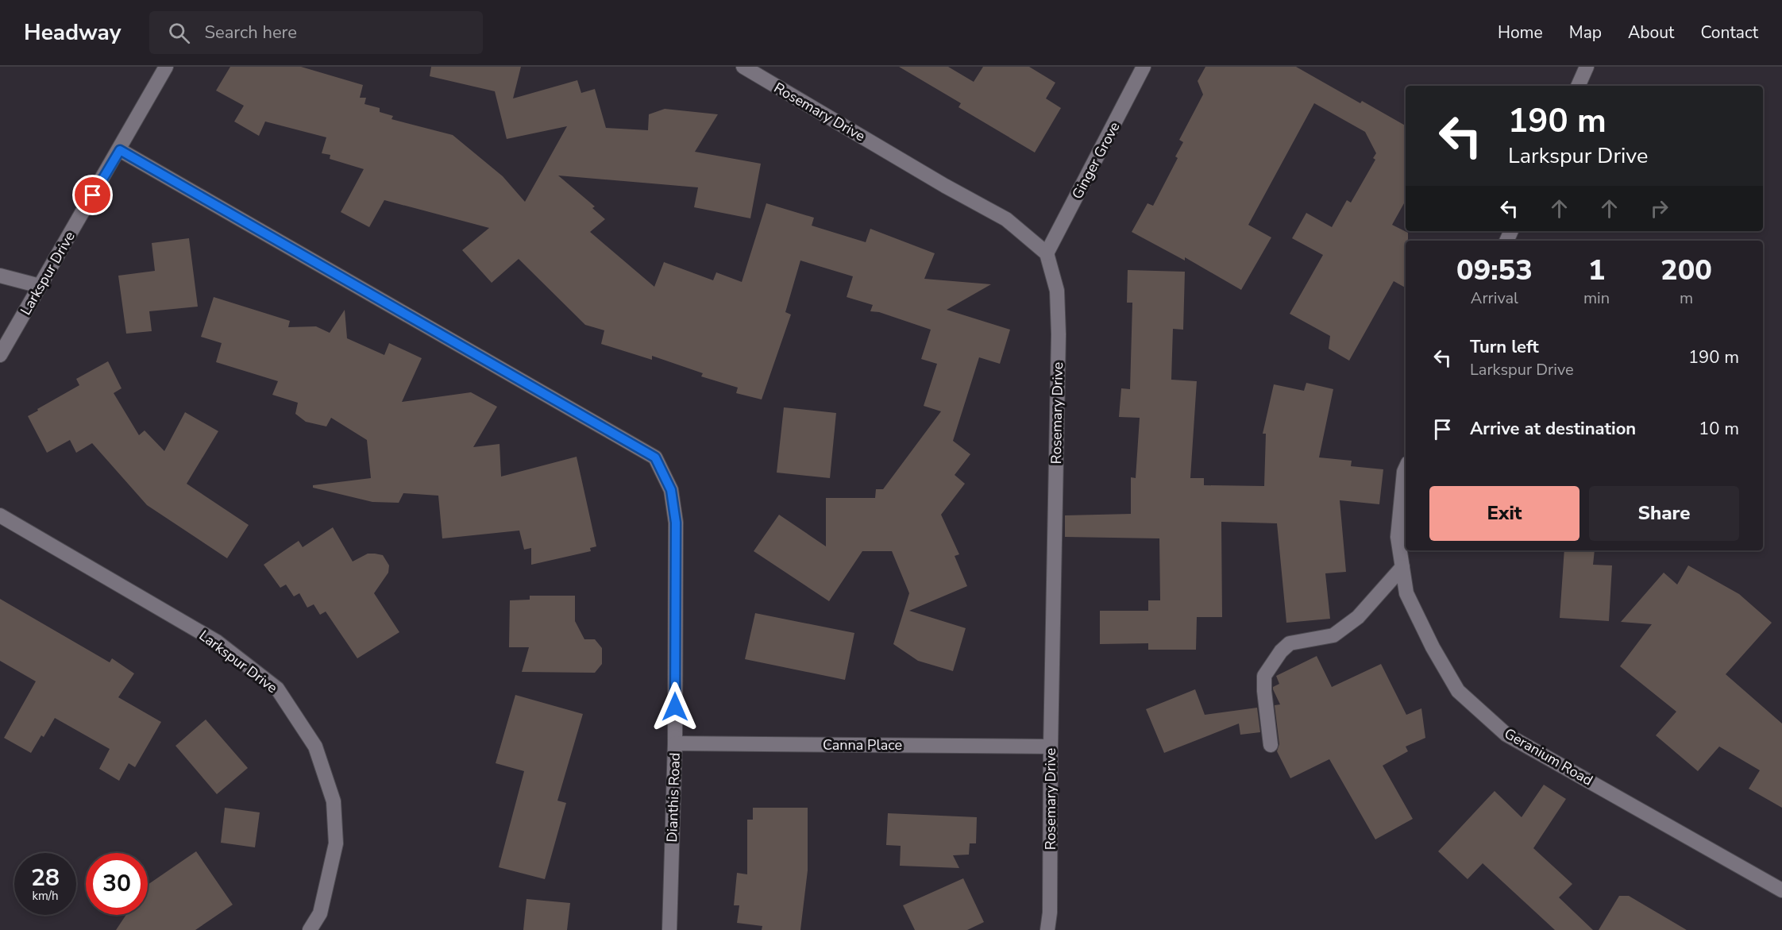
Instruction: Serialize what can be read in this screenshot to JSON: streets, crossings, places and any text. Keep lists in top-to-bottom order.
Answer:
{
  "streets": {
    "street": [
      "Rosemary Drive",
      "Ginger Grove",
      "Larkspur Drive",
      "Canna Place",
      "Geranium Road",
      "Dianthis Road"
    ]
  },
  "crossings": [
    ["Rosemary Drive", "Ginger Grove"],
    ["Rosemary Drive", "Canna Place"],
    ["Larkspur Drive", "Dianthis Road"],
    ["Canna Place", "Dianthis Road"]
  ],
  "page": {
    "header": "Headway",
    "search": "Search here",
    "nav": [
      "Home",
      "Map",
      "About",
      "Contact"
    ],
    "turn": ["190 m", "Larkspur Drive"],
    "eta": [
      "09:53",
      "Arrival",
      "1",
      "min",
      "200",
      "m"
    ],
    "list": [
      {
        "name": "Turn left",
        "note": "Larkspur Drive",
        "value": "190 m"
      },
      {
        "name": "Arrive at destination",
        "value": "10 m"
      }
    ],
    "buttons": ["Exit", "Share"],
    "speed": "28 km/h",
    "limit": "30"
  }
}
